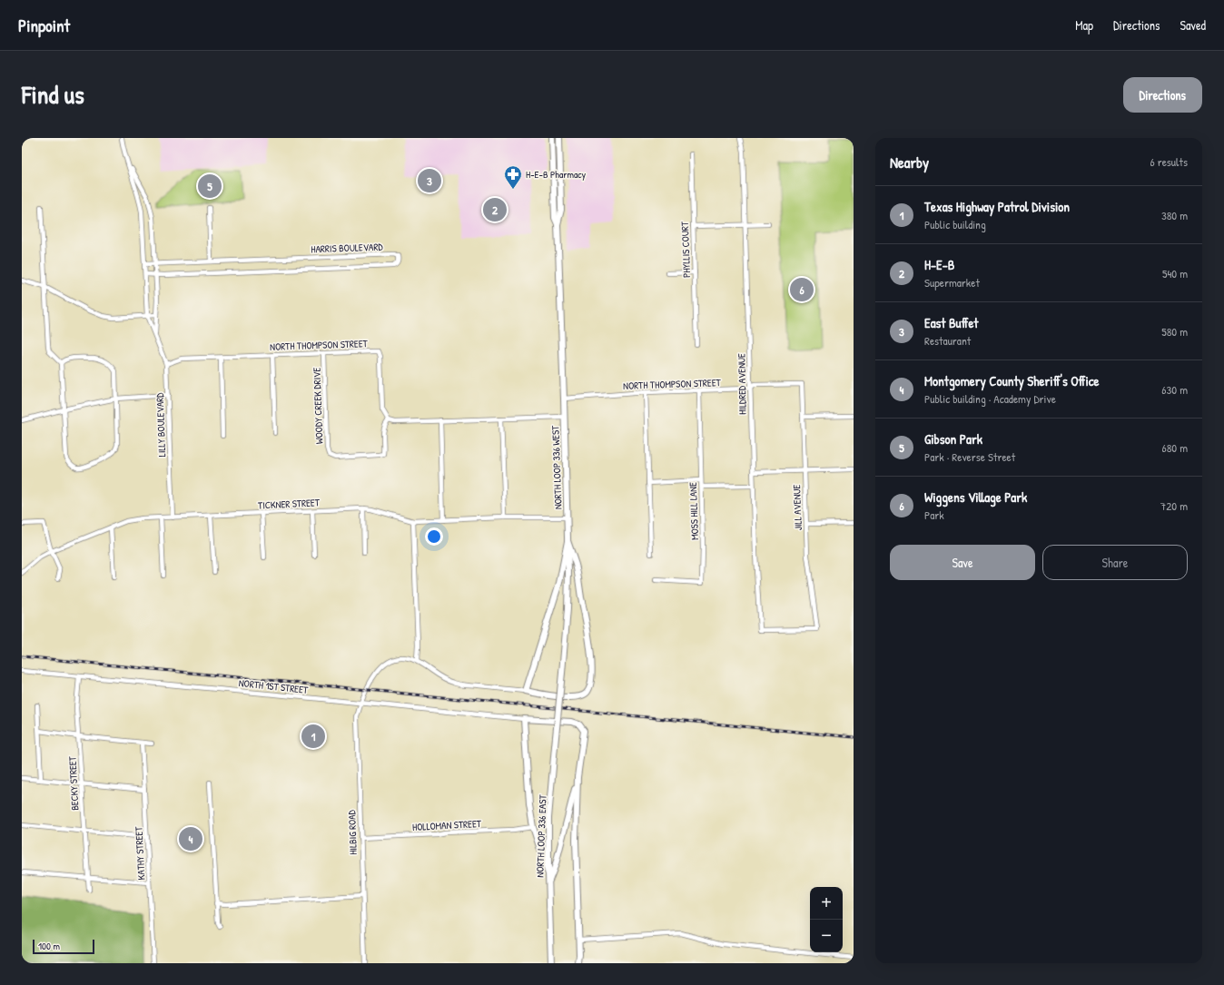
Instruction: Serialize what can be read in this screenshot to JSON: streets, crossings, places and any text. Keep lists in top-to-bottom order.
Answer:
{
  "streets": {
    "main road": ["NORTH LOOP 336 WEST", "NORTH LOOP 336 EAST"],
    "street": [
      "HARRIS BOULEVARD",
      "PHYLLIS COURT",
      "NORTH THOMPSON STREET",
      "HILDRED AVENUE",
      "WOODY CREEK DRIVE",
      "LILLY BOULEVARD",
      "TICKNER STREET",
      "JILL AVENUE",
      "MOSS HILL LANE",
      "NORTH 1ST STREET",
      "BECKY STREET",
      "HOLLOMAN STREET",
      "HILBIG ROAD",
      "KATHY STREET"
    ]
  },
  "crossings": [
    ["HARRIS BOULEVARD", "LILLY BOULEVARD"],
    ["NORTH THOMPSON STREET", "HILDRED AVENUE"],
    ["NORTH THOMPSON STREET", "WOODY CREEK DRIVE"],
    ["NORTH THOMPSON STREET", "LILLY BOULEVARD"],
    ["NORTH THOMPSON STREET", "NORTH LOOP 336 WEST"],
    ["NORTH THOMPSON STREET", "JILL AVENUE"],
    ["NORTH THOMPSON STREET", "MOSS HILL LANE"],
    ["HILDRED AVENUE", "JILL AVENUE"],
    ["LILLY BOULEVARD", "TICKNER STREET"],
    ["NORTH LOOP 336 WEST", "TICKNER STREET"],
    ["NORTH LOOP 336 WEST", "NORTH LOOP 336 EAST"],
    ["NORTH 1ST STREET", "BECKY STREET"],
    ["NORTH 1ST STREET", "HILBIG ROAD"],
    ["HOLLOMAN STREET", "HILBIG ROAD"]
  ],
  "places": {
    "pharmacy": ["H-E-B Pharmacy"]
  },
  "scale_bar": "100 m",
  "page": {
    "header": "Pinpoint",
    "nav": ["Map", "Directions", "Saved"],
    "title": "Find us",
    "buttons": [
      "Directions",
      ["Save", "Share"]
    ],
    "heading": ["Nearby", "6 results"],
    "pins": [
      "3",
      "5",
      "2",
      "6",
      "1",
      "4"
    ],
    "list": [
      {
        "mark": "1",
        "name": "Texas Highway Patrol Division",
        "note": "Public building",
        "value": "380 m"
      },
      {
        "mark": "2",
        "name": "H-E-B",
        "note": "Supermarket",
        "value": "540 m"
      },
      {
        "mark": "3",
        "name": "East Buffet",
        "note": "Restaurant",
        "value": "580 m"
      },
      {
        "mark": "4",
        "name": "Montgomery County Sheriff's Office",
        "note": "Public building · Academy Drive",
        "value": "630 m"
      },
      {
        "mark": "5",
        "name": "Gibson Park",
        "note": "Park · Reverse Street",
        "value": "680 m"
      },
      {
        "mark": "6",
        "name": "Wiggens Village Park",
        "note": "Park",
        "value": "720 m"
      }
    ],
    "map_buttons": ["+", "−"],
    "scale": "100 m"
  }
}
